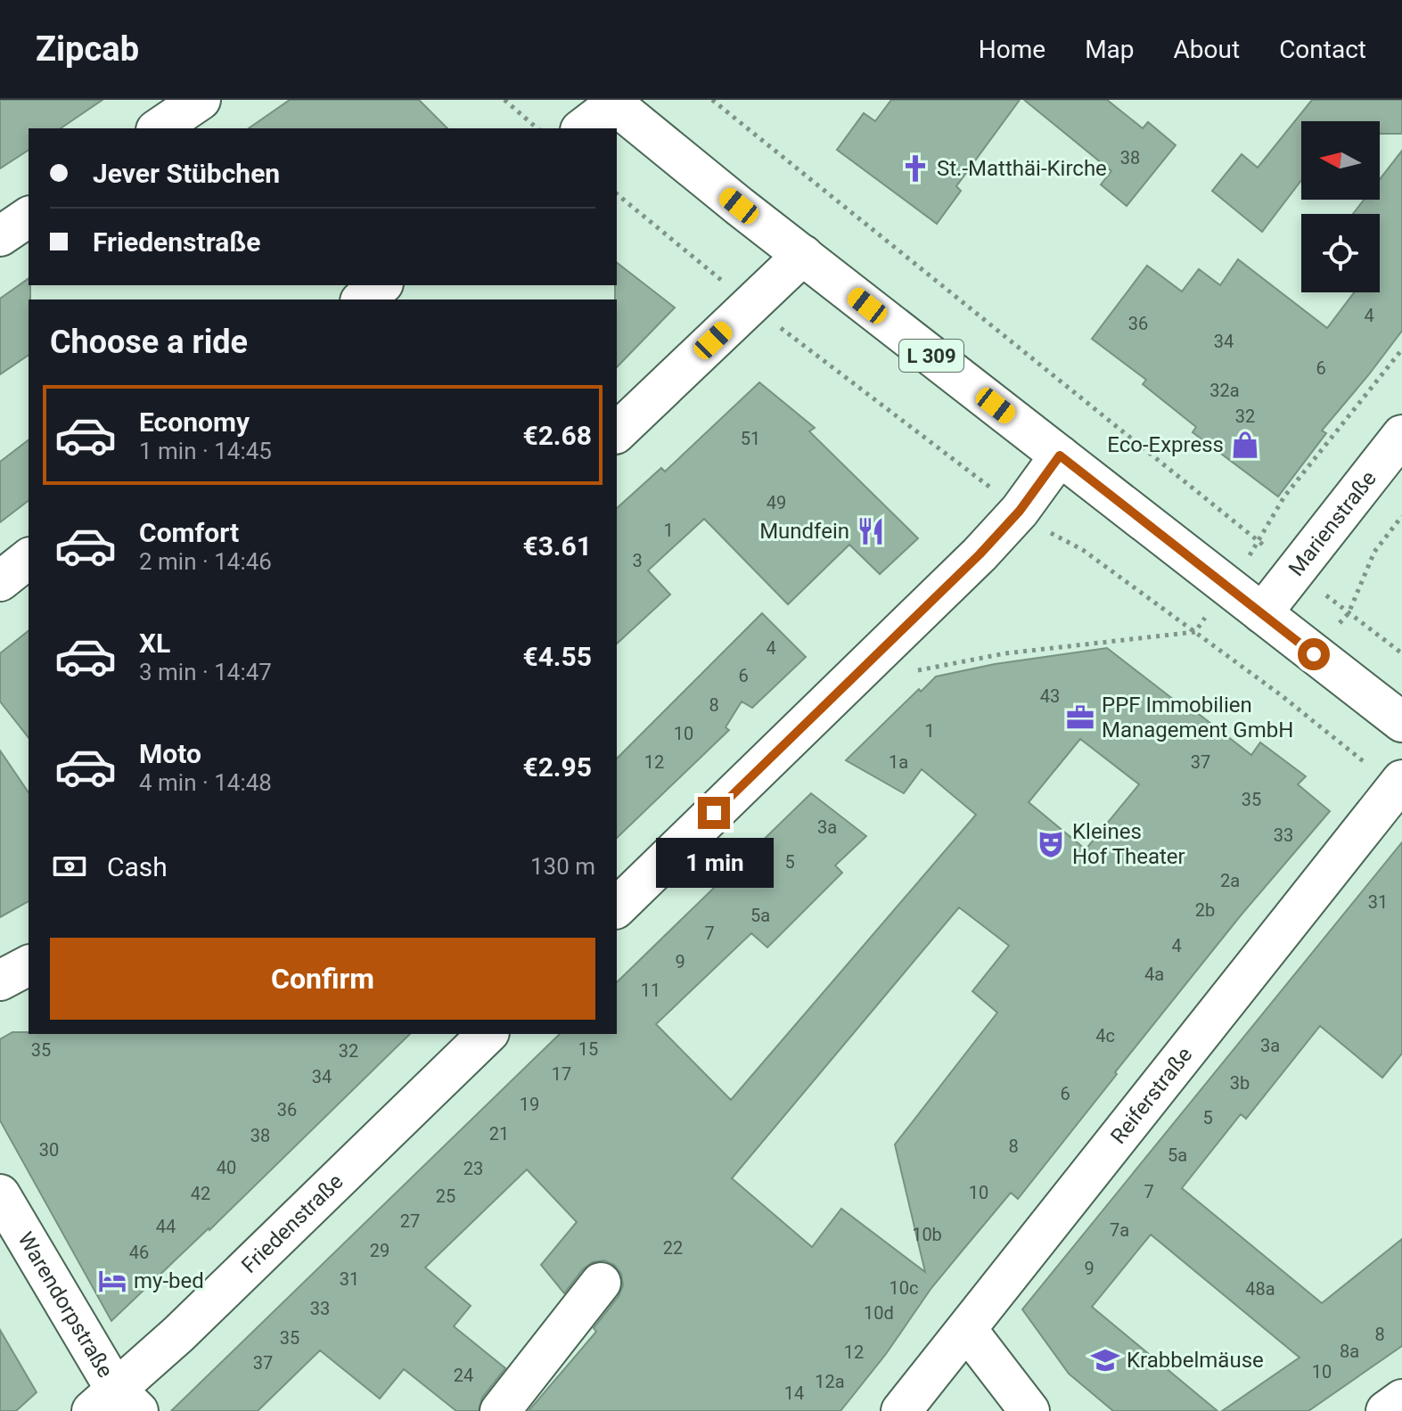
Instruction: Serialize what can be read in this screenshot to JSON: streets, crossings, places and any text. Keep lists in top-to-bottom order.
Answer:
{
  "streets": {
    "street": [
      "L 309",
      "Marienstraße",
      "Reiferstraße",
      "Friedenstraße",
      "Warendorpstraße"
    ]
  },
  "crossings": [
    ["L 309", "Marienstraße"],
    ["Friedenstraße", "Warendorpstraße"]
  ],
  "places": {
    "church": ["St.-Matthäi-Kirche"],
    "shop": ["Eco-Express"],
    "restaurant": ["Mundfein"],
    "office": ["PPF Immobilien Management GmbH"],
    "theatre": ["Kleines Hof Theater"],
    "hotel": ["my-bed"],
    "school or university": ["Krabbelmäuse"]
  },
  "house_numbers": [
    "38",
    "4",
    "36",
    "34",
    "6",
    "32a",
    "32",
    "51",
    "49",
    "1",
    "3",
    "4",
    "6",
    "43",
    "8",
    "1",
    "10",
    "12",
    "1a",
    "37",
    "35",
    "3a",
    "33",
    "5",
    "2a",
    "31",
    "2b",
    "5a",
    "7",
    "4",
    "9",
    "4a",
    "11",
    "4c",
    "3a",
    "15",
    "35",
    "32",
    "17",
    "34",
    "3b",
    "6",
    "19",
    "36",
    "5",
    "21",
    "38",
    "8",
    "30",
    "5a",
    "40",
    "23",
    "7",
    "10",
    "42",
    "25",
    "27",
    "44",
    "7a",
    "10b",
    "22",
    "29",
    "46",
    "9",
    "31",
    "10c",
    "48a",
    "33",
    "10d",
    "8",
    "35",
    "8a",
    "12",
    "37",
    "10",
    "24",
    "12a",
    "14"
  ],
  "north": "left",
  "page": {
    "header": "Zipcab",
    "nav": [
      "Home",
      "Map",
      "About",
      "Contact"
    ],
    "banner": ["Jever Stübchen", "Friedenstraße"],
    "heading": "Choose a ride",
    "list": [
      {
        "name": "Economy",
        "note": "1 min · 14:45",
        "value": "€2.68"
      },
      {
        "name": "Comfort",
        "note": "2 min · 14:46",
        "value": "€3.61"
      },
      {
        "name": "XL",
        "note": "3 min · 14:47",
        "value": "€4.55"
      },
      {
        "name": "Moto",
        "note": "4 min · 14:48",
        "value": "€2.95"
      }
    ],
    "pay": ["Cash", "130 m"],
    "bubble": "1 min",
    "buttons": "Confirm"
  }
}
